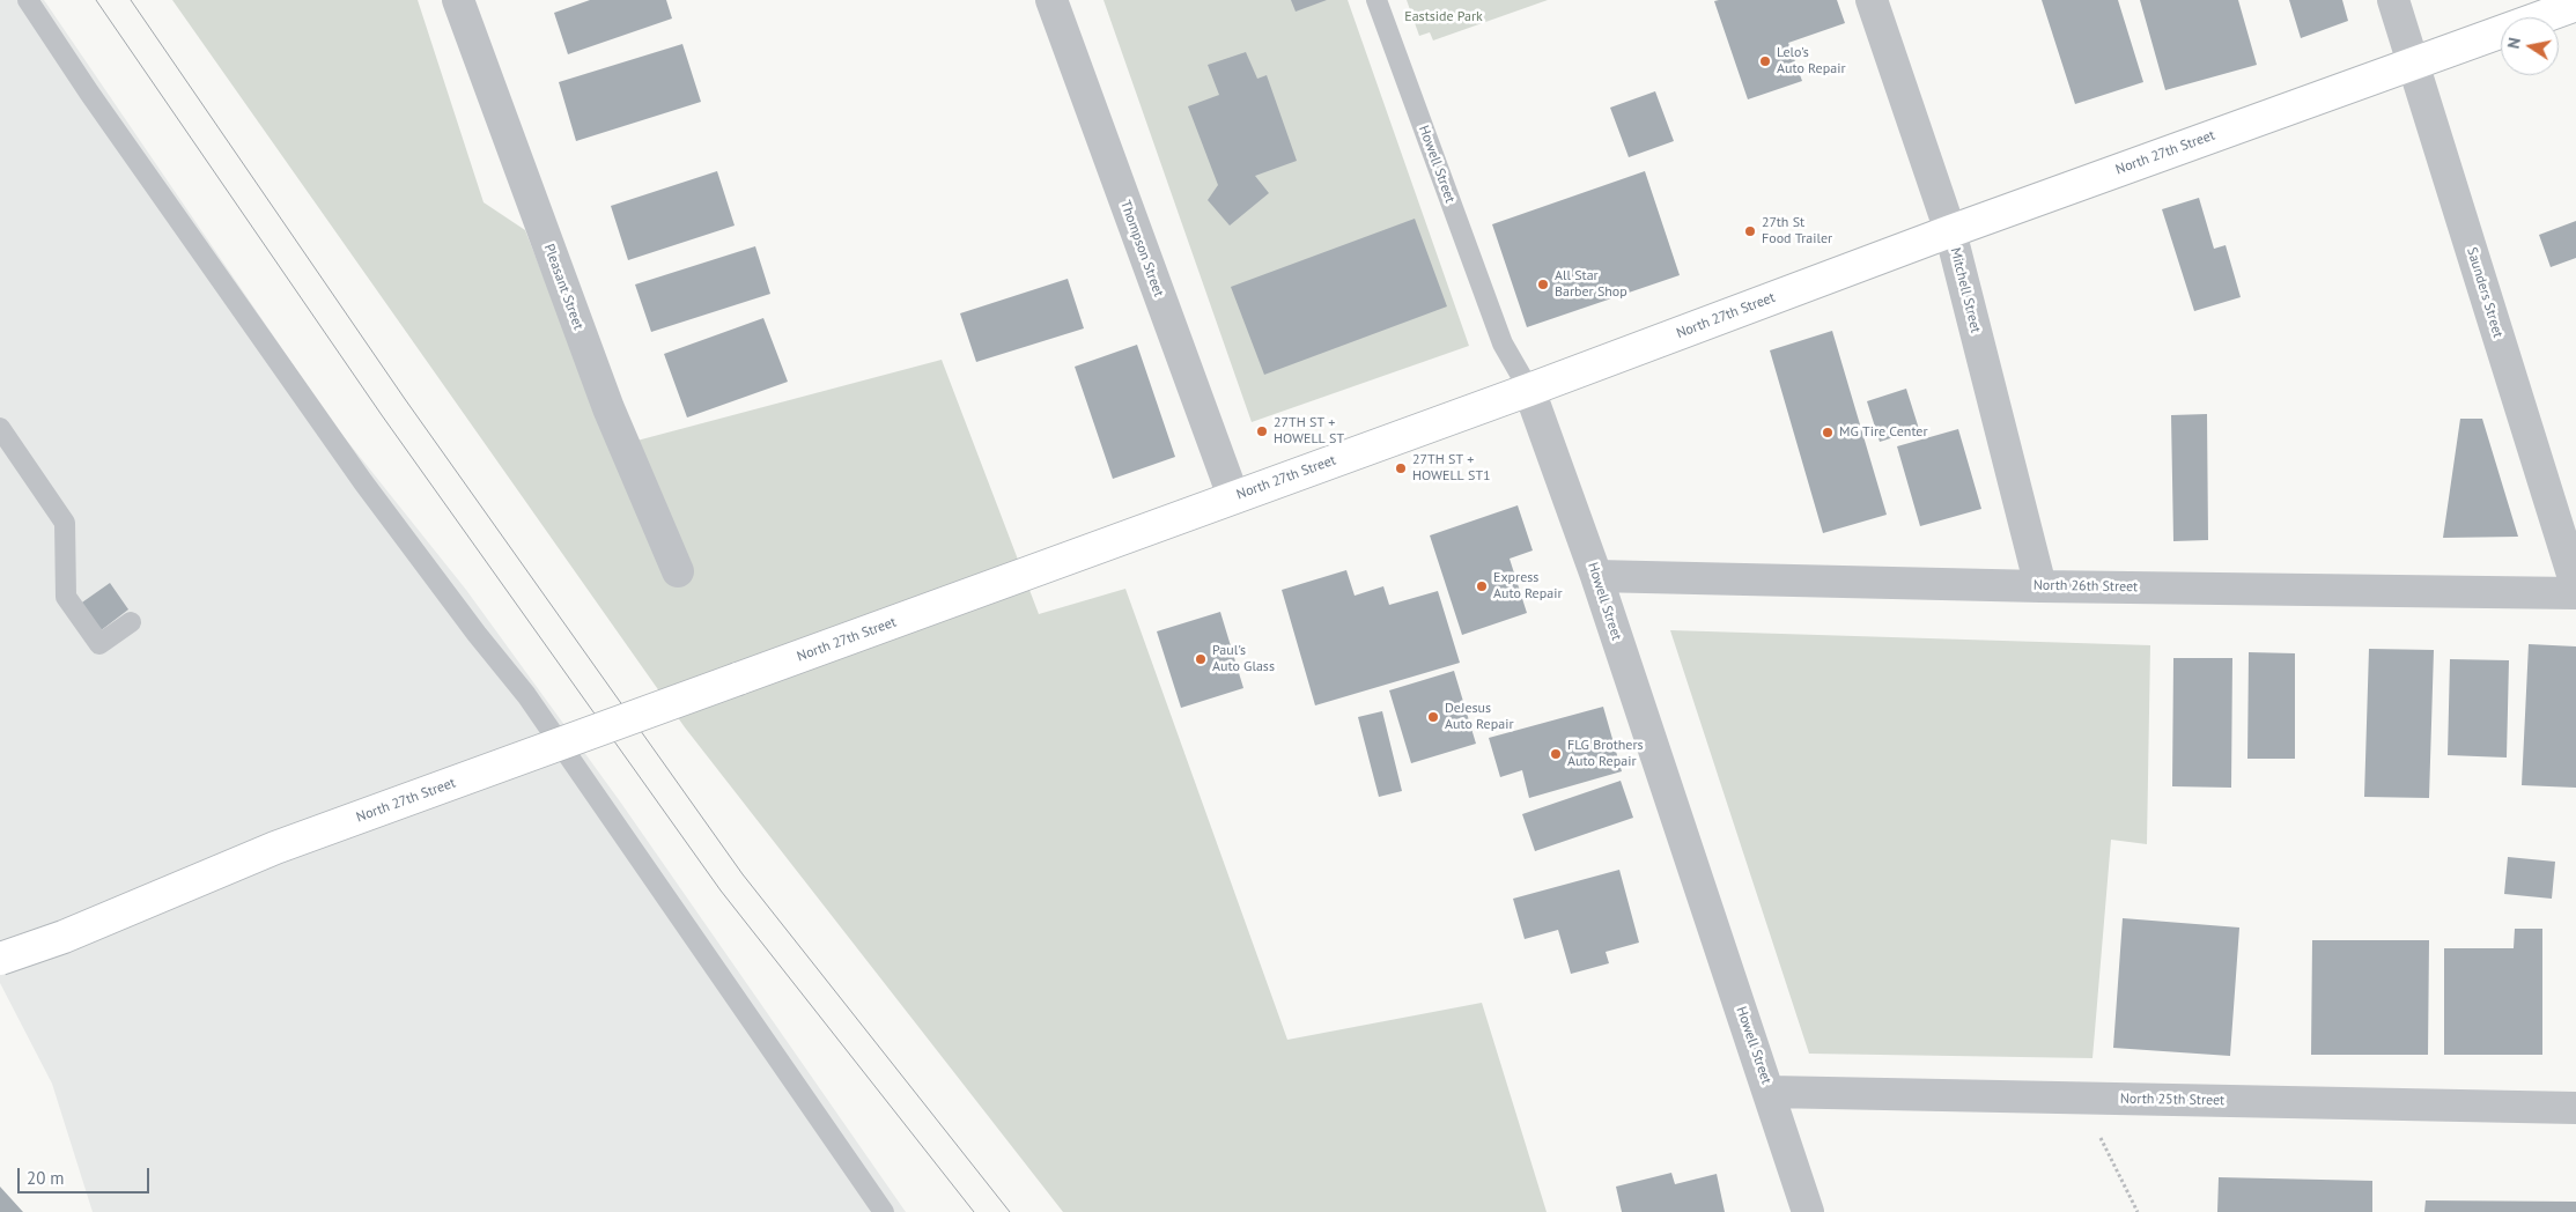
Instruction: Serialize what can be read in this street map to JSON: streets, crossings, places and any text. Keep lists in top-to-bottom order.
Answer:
{
  "streets": {
    "main road": ["North 27th Street"],
    "street": [
      "Howell Street",
      "Thompson Street",
      "Pleasant Street",
      "Mitchell Street",
      "Saunders Street",
      "North 26th Street",
      "North 25th Street"
    ]
  },
  "crossings": [
    ["North 27th Street", "Howell Street"],
    ["North 27th Street", "Thompson Street"],
    ["North 27th Street", "Mitchell Street"],
    ["North 27th Street", "Saunders Street"],
    ["Howell Street", "North 26th Street"],
    ["Howell Street", "North 25th Street"],
    ["Mitchell Street", "North 26th Street"]
  ],
  "parks": ["Eastside Park"],
  "places": [
    "Lelo's Auto Repair",
    "27th St Food Trailer",
    "All Star Barber Shop",
    "27TH ST + HOWELL ST",
    "MG Tire Center",
    "27TH ST + HOWELL ST1",
    "Express Auto Repair",
    "Paul's Auto Glass",
    "DeJesus Auto Repair",
    "FLG Brothers Auto Repair"
  ],
  "scale_bar": "20 m",
  "north": "left"
}
